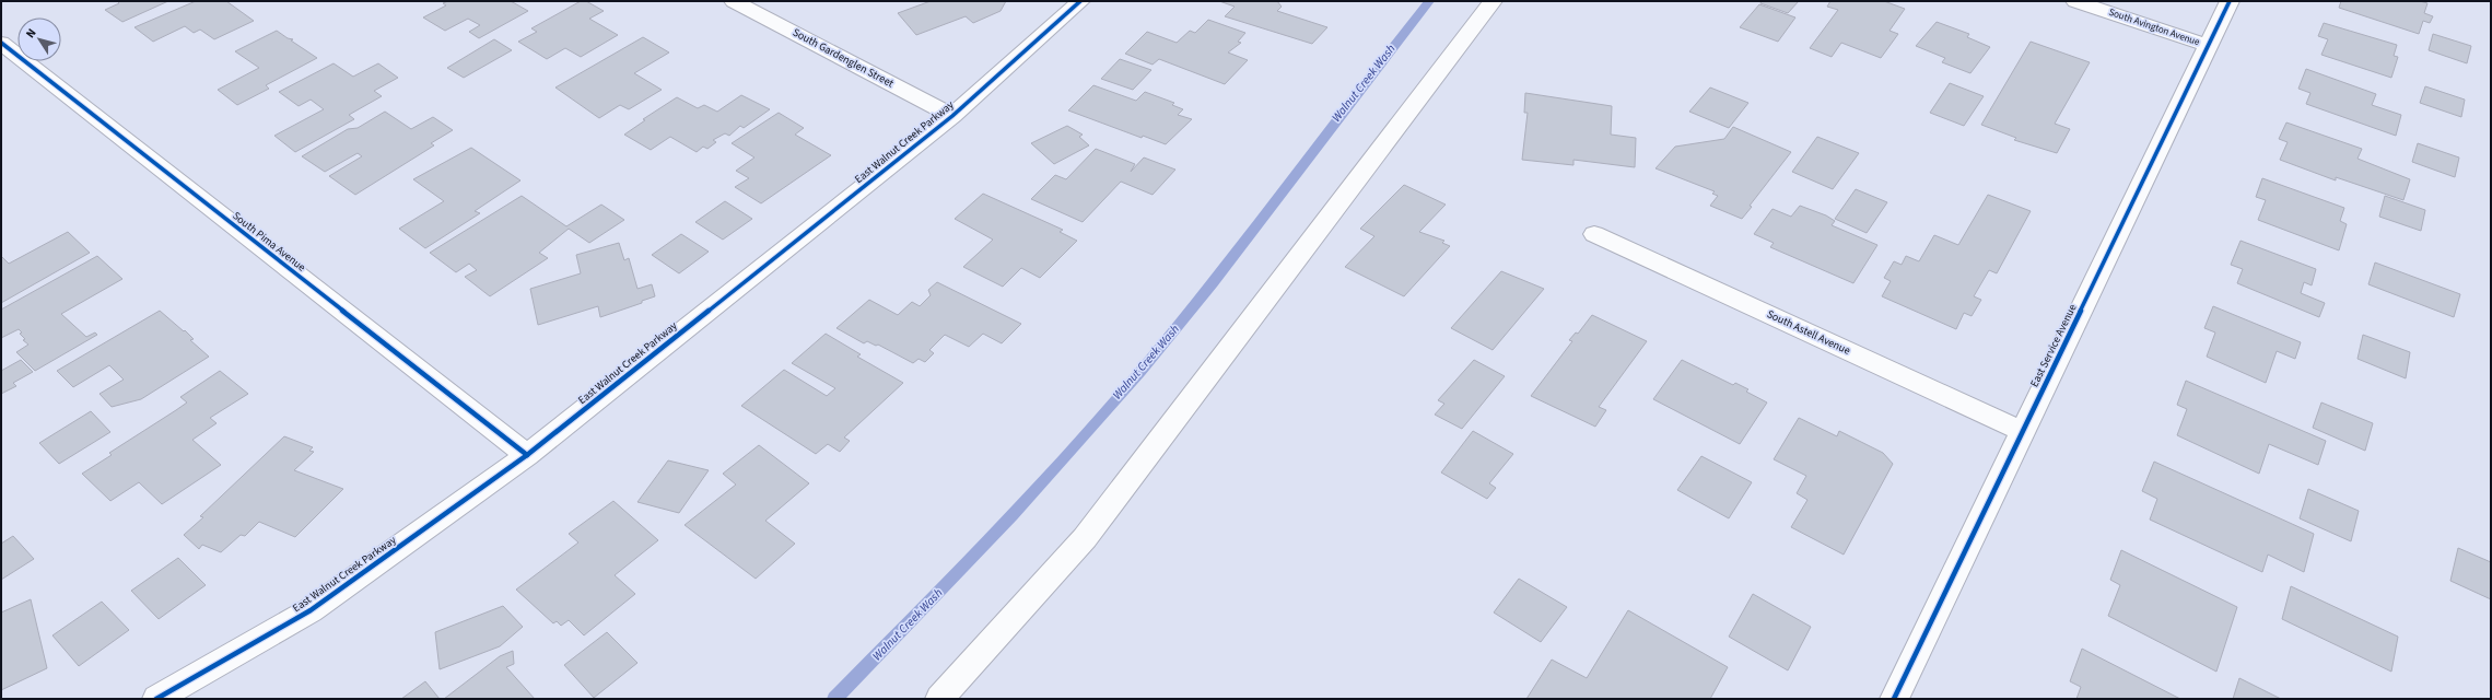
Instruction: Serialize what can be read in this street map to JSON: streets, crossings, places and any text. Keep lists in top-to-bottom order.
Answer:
{
  "streets": {
    "street": [
      "South Avington Avenue",
      "South Gardenglen Street",
      "East Walnut Creek Parkway",
      "South Pima Avenue",
      "South Astell Avenue",
      "East Service Avenue"
    ]
  },
  "crossings": [
    ["South Avington Avenue", "East Service Avenue"],
    ["South Gardenglen Street", "East Walnut Creek Parkway"],
    ["East Walnut Creek Parkway", "South Pima Avenue"],
    ["South Astell Avenue", "East Service Avenue"]
  ],
  "water": ["Walnut Creek Wash"],
  "north": "top left"
}
